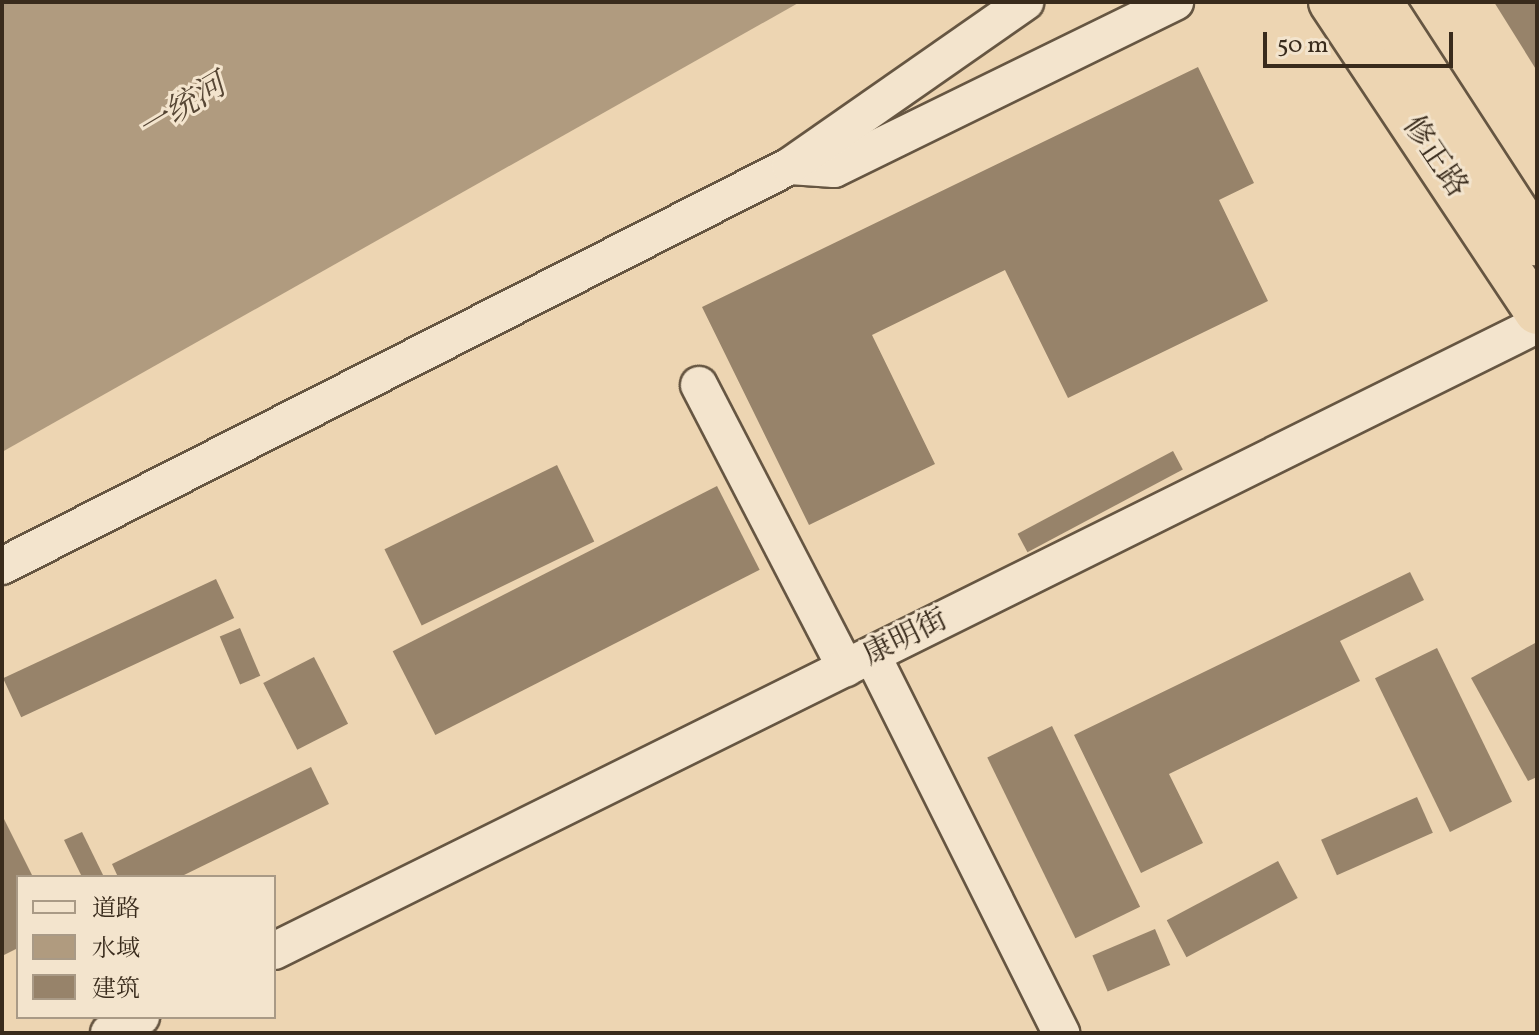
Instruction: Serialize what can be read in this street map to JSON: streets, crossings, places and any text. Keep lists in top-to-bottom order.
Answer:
{
  "streets": {
    "highway": ["修正路"],
    "street": ["康明街"]
  },
  "water": ["一统河"],
  "legend": ["道路", "水域", "建筑"],
  "scale_bar": "50 m"
}
